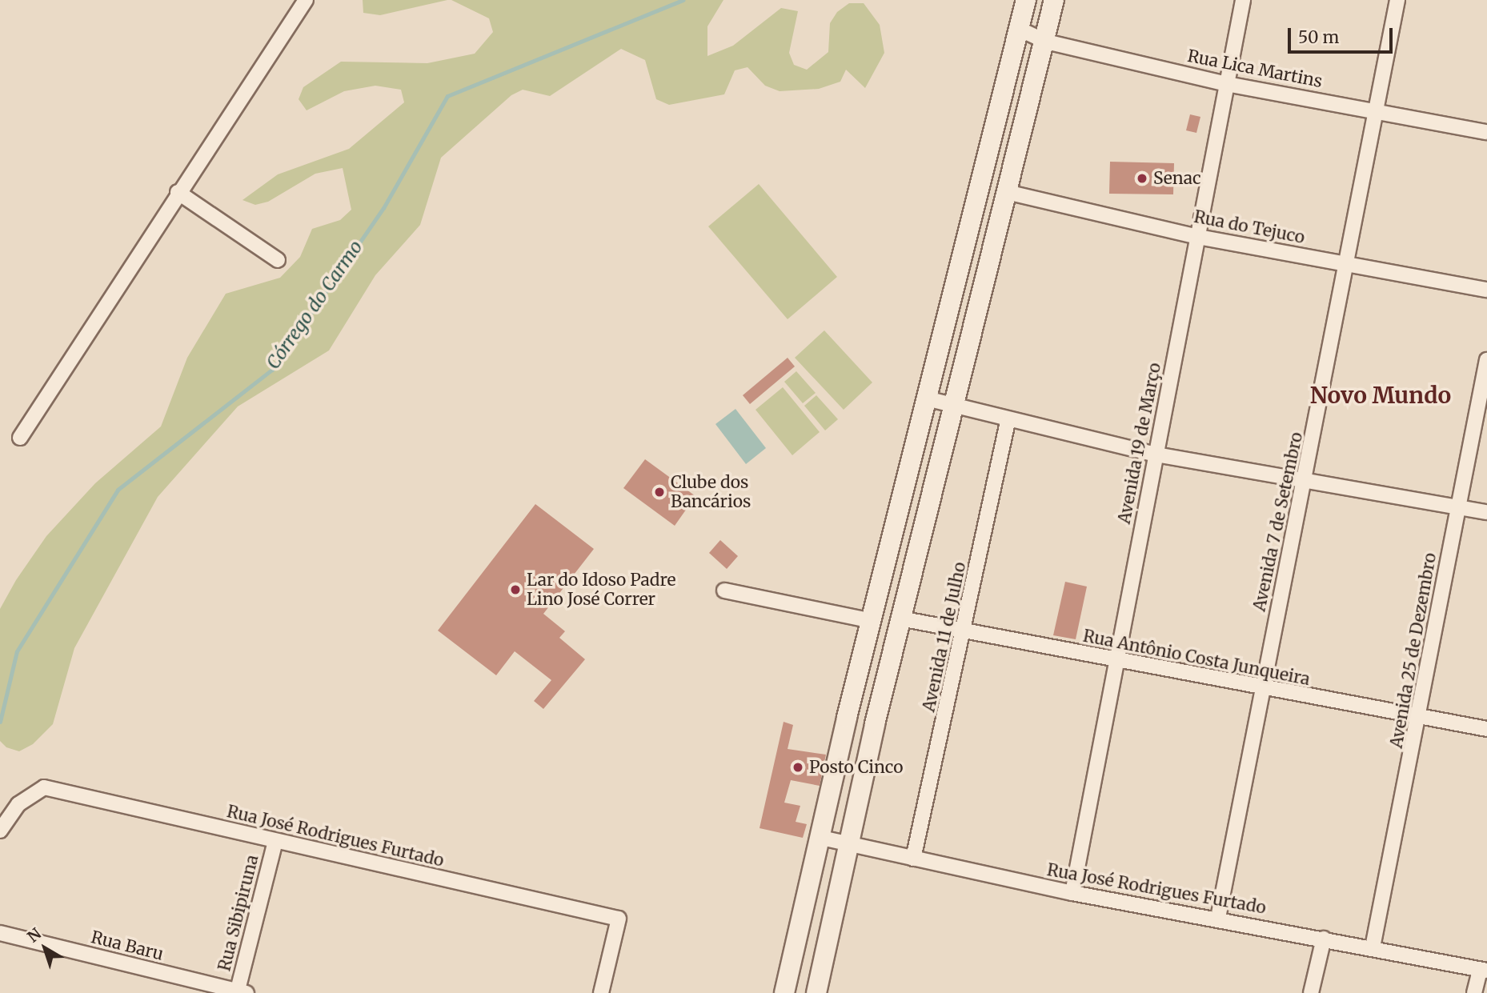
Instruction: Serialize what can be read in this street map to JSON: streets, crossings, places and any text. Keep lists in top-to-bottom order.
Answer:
{
  "streets": {
    "street": [
      "Rua Lica Martins",
      "Rua do Tejuco",
      "Avenida 19 de Março",
      "Avenida 7 de Setembro",
      "Avenida 11 de Julho",
      "Avenida 25 de Dezembro",
      "Rua Antônio Costa Junqueira",
      "Rua José Rodrigues Furtado",
      "Rua Sibipiruna",
      "Rua Baru"
    ]
  },
  "crossings": [
    ["Rua Lica Martins", "Avenida 19 de Março"],
    ["Rua Lica Martins", "Avenida 7 de Setembro"],
    ["Rua do Tejuco", "Avenida 19 de Março"],
    ["Rua do Tejuco", "Avenida 7 de Setembro"],
    ["Avenida 19 de Março", "Rua Antônio Costa Junqueira"],
    ["Avenida 19 de Março", "Rua José Rodrigues Furtado"],
    ["Avenida 7 de Setembro", "Rua Antônio Costa Junqueira"],
    ["Avenida 7 de Setembro", "Rua José Rodrigues Furtado"],
    ["Avenida 11 de Julho", "Rua Antônio Costa Junqueira"],
    ["Avenida 11 de Julho", "Rua José Rodrigues Furtado"],
    ["Avenida 25 de Dezembro", "Rua Antônio Costa Junqueira"],
    ["Avenida 25 de Dezembro", "Rua José Rodrigues Furtado"],
    ["Rua José Rodrigues Furtado", "Rua Sibipiruna"],
    ["Rua Sibipiruna", "Rua Baru"]
  ],
  "districts": ["Novo Mundo"],
  "water": ["Córrego do Carmo"],
  "places": [
    "Senac",
    "Clube dos Bancários",
    "Lar do Idoso Padre Lino José Correr",
    "Posto Cinco"
  ],
  "scale_bar": "50 m",
  "north": "top left"
}
